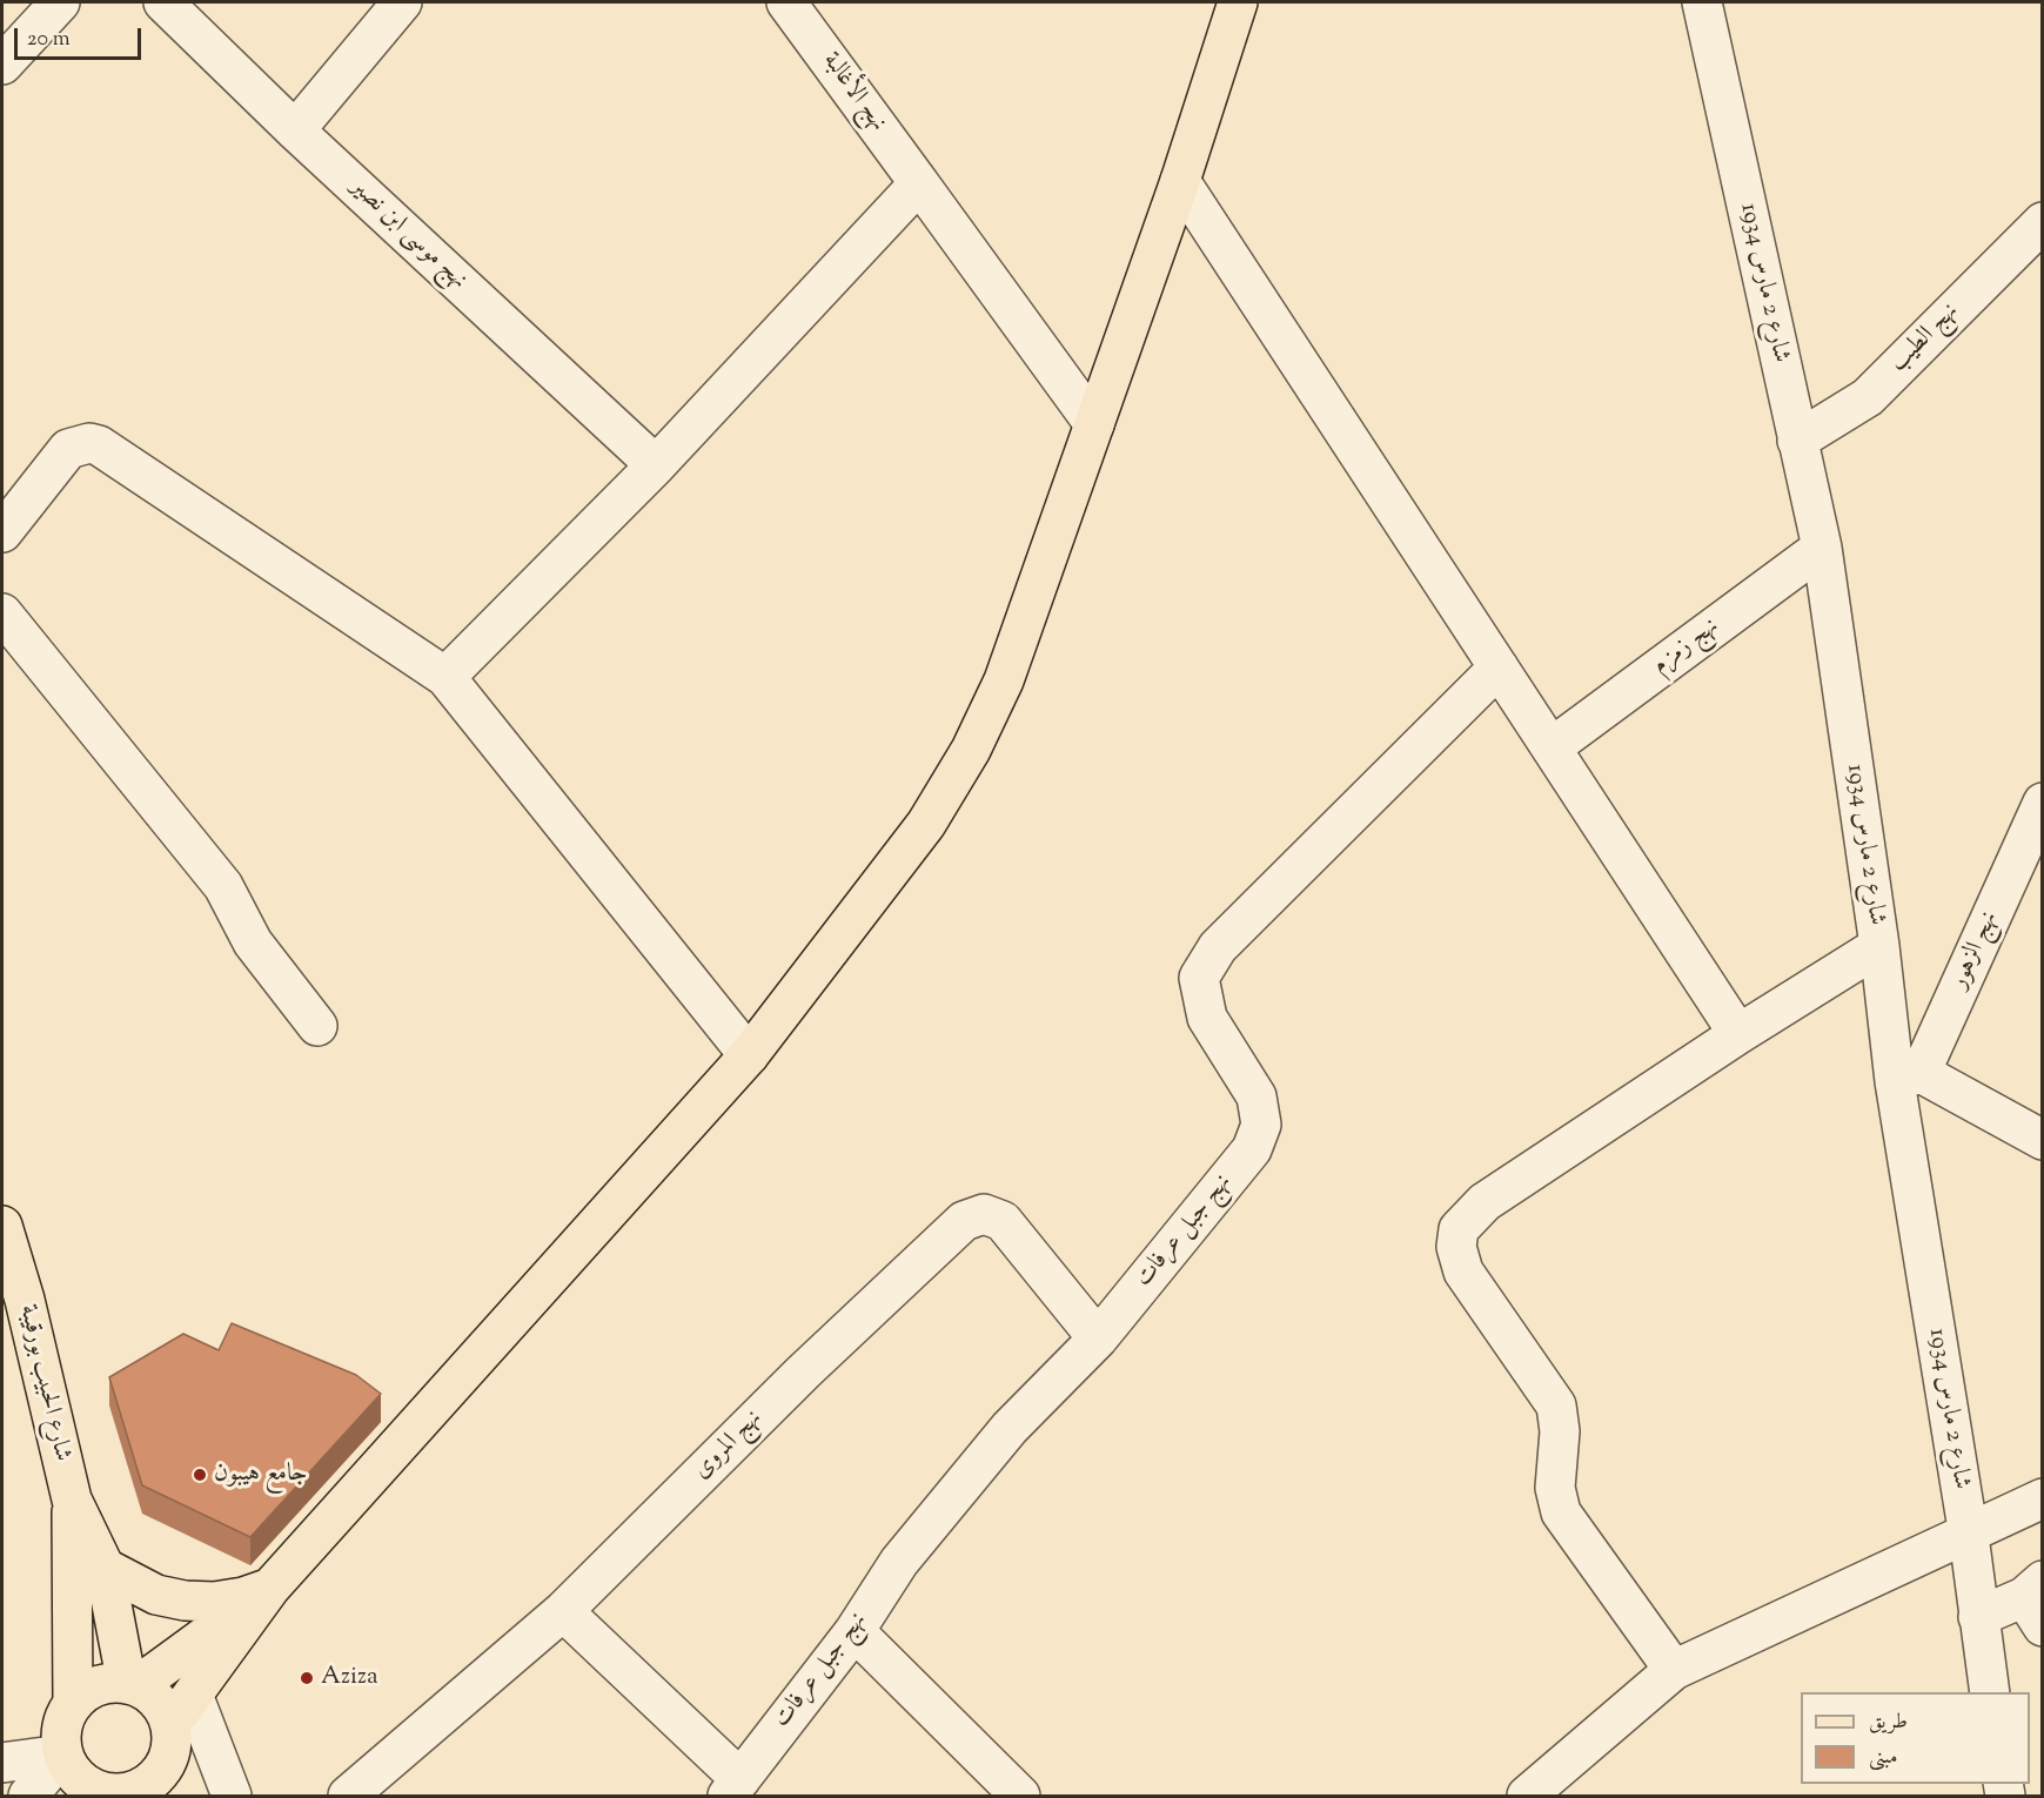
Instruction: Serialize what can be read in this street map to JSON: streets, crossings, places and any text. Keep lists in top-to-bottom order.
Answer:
{
  "streets": {
    "main road": ["شارع الحبيب بورقيبة"],
    "street": [
      "نهج الأغالبة",
      "نهج موسى ابن نصير",
      "شارع 2 مارس 1934",
      "نهج الطيب",
      "نهج زمزم",
      "نهج الزهور",
      "نهج جبل عرفات",
      "نهج المروى"
    ]
  },
  "crossings": [
    ["شارع 2 مارس 1934", "نهج الطيب"],
    ["شارع 2 مارس 1934", "نهج زمزم"],
    ["شارع 2 مارس 1934", "نهج الزهور"],
    ["نهج جبل عرفات", "نهج المروى"]
  ],
  "places": ["جامع هيبون", "Aziza"],
  "legend": ["طريق", "مبنى"],
  "scale_bar": "20 m"
}
